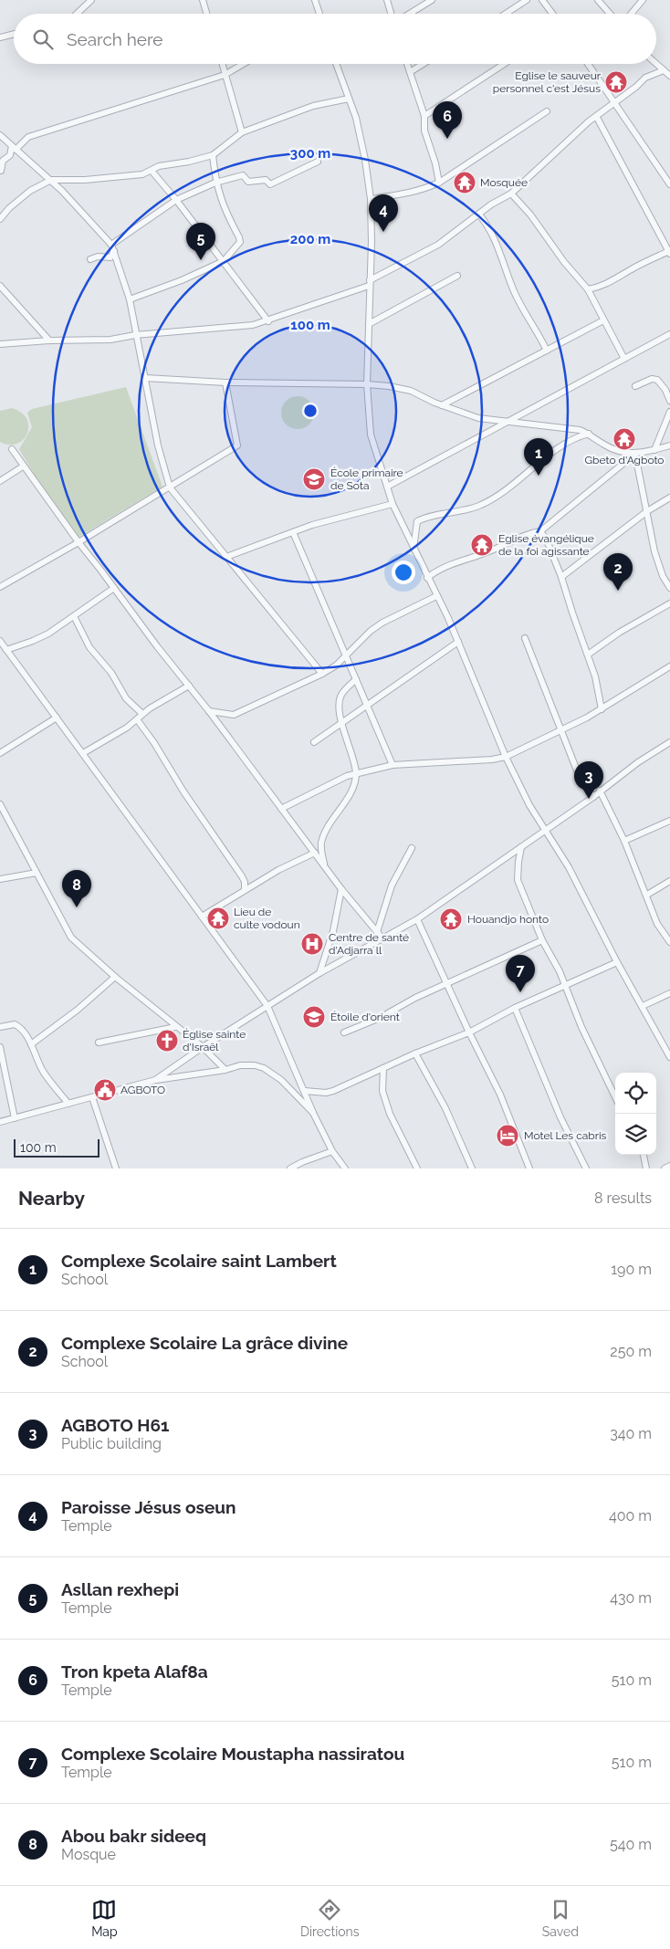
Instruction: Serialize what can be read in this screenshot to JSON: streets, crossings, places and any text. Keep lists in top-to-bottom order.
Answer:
{
  "places": {
    "temple": [
      "Eglise le sauveur personnel c'est Jésus",
      "Mosquée",
      "Gbeto d'Agboto",
      "Eglise évangélique de la foi agissante",
      "Lieu de culte vodoun",
      "Houandjo honto"
    ],
    "school or university": ["École primaire de Sota", "Étoile d'orient"],
    "hospital": ["Centre de santé d'Adjarra ll"],
    "church": ["Église sainte d'Israël"],
    "public building": ["AGBOTO"],
    "hotel": ["Motel Les cabris"]
  },
  "scale_bar": "100 m",
  "page": {
    "search": "Search here",
    "pins": [
      "6",
      "4",
      "5",
      "1",
      "2",
      "3",
      "8",
      "7"
    ],
    "scale": "100 m",
    "heading": ["Nearby", "8 results"],
    "list": [
      {
        "mark": "1",
        "name": "Complexe Scolaire saint Lambert",
        "note": "School",
        "value": "190 m"
      },
      {
        "mark": "2",
        "name": "Complexe Scolaire La grâce divine",
        "note": "School",
        "value": "250 m"
      },
      {
        "mark": "3",
        "name": "AGBOTO H61",
        "note": "Public building",
        "value": "340 m"
      },
      {
        "mark": "4",
        "name": "Paroisse Jésus oseun",
        "note": "Temple",
        "value": "400 m"
      },
      {
        "mark": "5",
        "name": "Asllan rexhepi",
        "note": "Temple",
        "value": "430 m"
      },
      {
        "mark": "6",
        "name": "Tron kpeta Alaf8a",
        "note": "Temple",
        "value": "510 m"
      },
      {
        "mark": "7",
        "name": "Complexe Scolaire Moustapha nassiratou",
        "note": "Temple",
        "value": "510 m"
      },
      {
        "mark": "8",
        "name": "Abou bakr sideeq",
        "note": "Mosque",
        "value": "540 m"
      }
    ],
    "nav": ["Map", "Directions", "Saved"]
  },
  "rings": ["300 m", "200 m", "100 m"]
}
